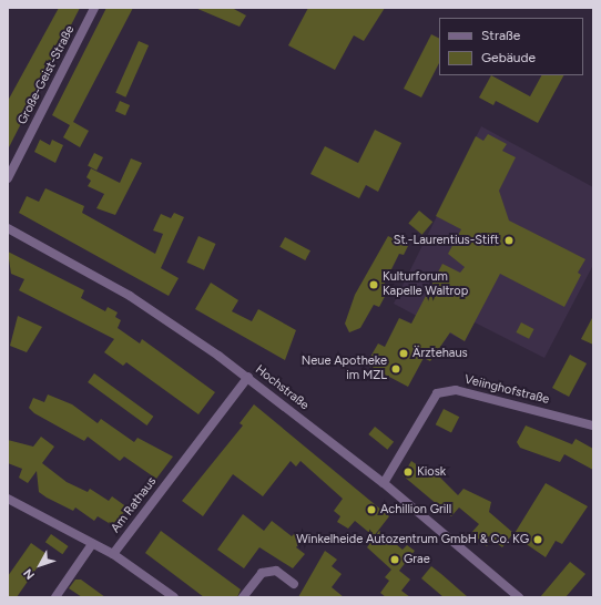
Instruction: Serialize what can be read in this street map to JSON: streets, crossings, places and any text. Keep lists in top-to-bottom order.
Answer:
{
  "streets": {
    "street": [
      "Große-Geist-Straße",
      "Hochstraße",
      "Veiinghofstraße",
      "Am Rathaus"
    ]
  },
  "crossings": [
    ["Hochstraße", "Veiinghofstraße"],
    ["Hochstraße", "Am Rathaus"]
  ],
  "places": [
    "St.-Laurentius-Stift",
    "Kulturforum Kapelle Waltrop",
    "Ärztehaus",
    "Neue Apotheke im MZL",
    "Kiosk",
    "Achillion Grill",
    "Winkelheide Autozentrum GmbH & Co. KG",
    "Grae"
  ],
  "legend": ["Straße", "Gebäude"],
  "north": "bottom left"
}
